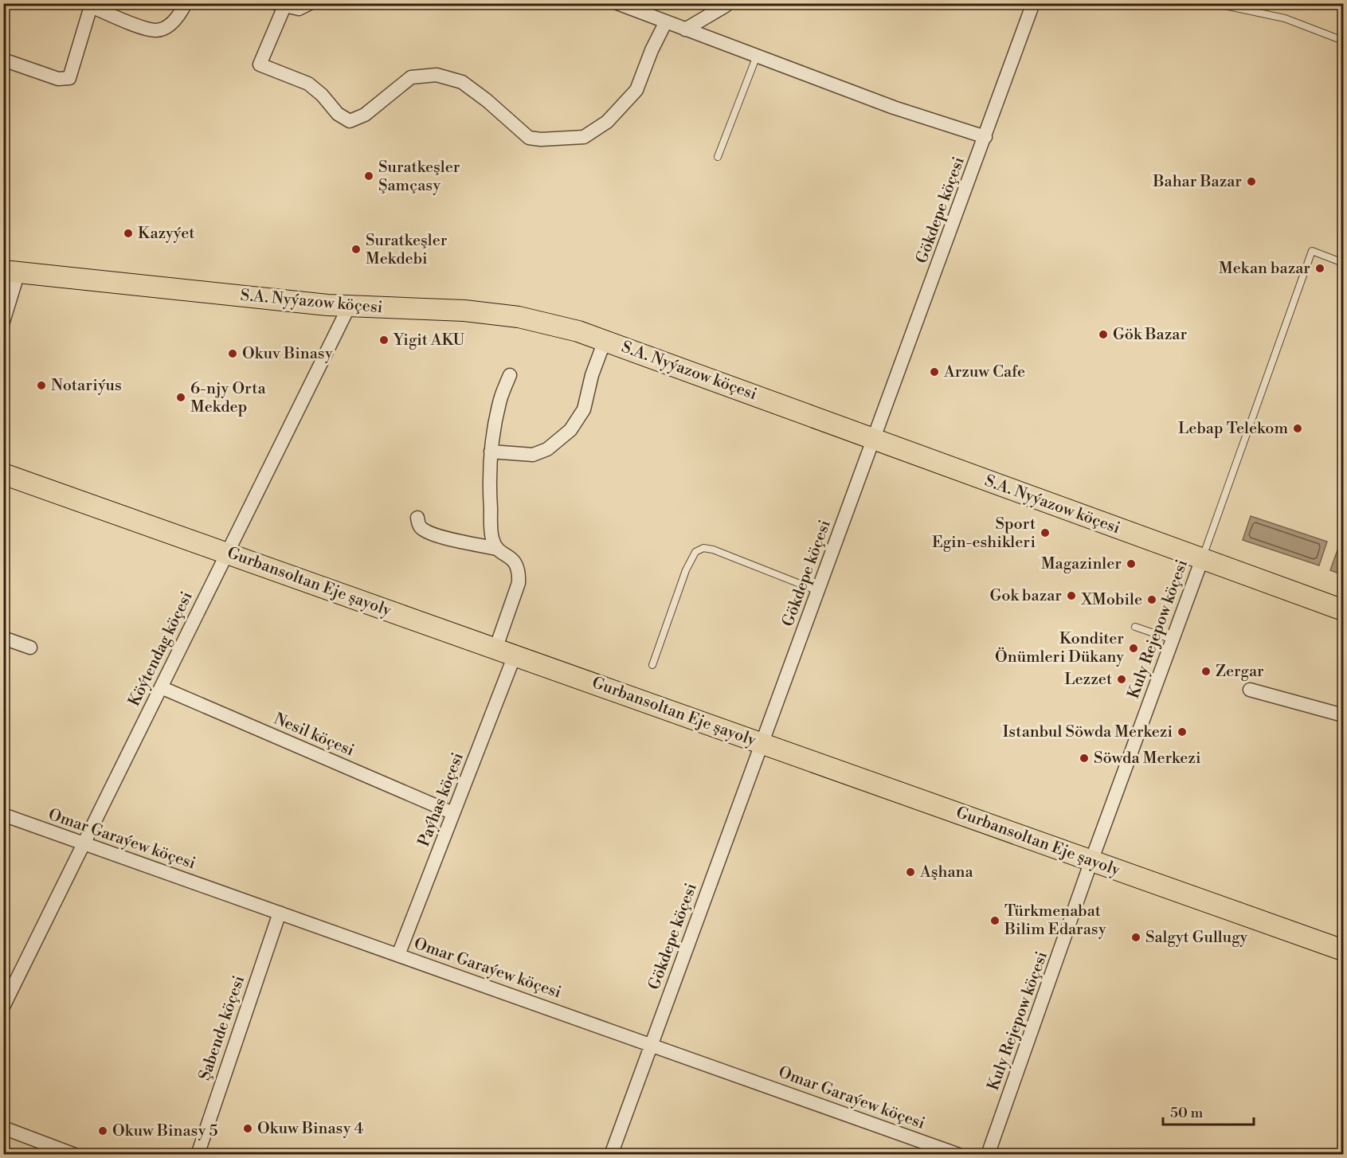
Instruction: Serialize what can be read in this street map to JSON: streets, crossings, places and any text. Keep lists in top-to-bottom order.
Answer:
{
  "streets": {
    "main road": ["S.A. Nyýazow köçesi", "Gurbansoltan Eje şayoly"],
    "street": [
      "Gökdepe köçesi",
      "Kuly Rejepow köçesi",
      "Köýtendag köçesi",
      "Nesil köçesi",
      "Paýhas köçesi",
      "Omar Garaýew köçesi",
      "Şabende köçesi"
    ]
  },
  "crossings": [
    ["Gökdepe köçesi", "S.A. Nyýazow köçesi"],
    ["Gökdepe köçesi", "Gurbansoltan Eje şayoly"],
    ["Gökdepe köçesi", "Omar Garaýew köçesi"],
    ["S.A. Nyýazow köçesi", "Kuly Rejepow köçesi"],
    ["S.A. Nyýazow köçesi", "Köýtendag köçesi"],
    ["Gurbansoltan Eje şayoly", "Kuly Rejepow köçesi"],
    ["Gurbansoltan Eje şayoly", "Köýtendag köçesi"],
    ["Gurbansoltan Eje şayoly", "Paýhas köçesi"],
    ["Köýtendag köçesi", "Nesil köçesi"],
    ["Köýtendag köçesi", "Omar Garaýew köçesi"],
    ["Nesil köçesi", "Paýhas köçesi"],
    ["Paýhas köçesi", "Omar Garaýew köçesi"],
    ["Omar Garaýew köçesi", "Şabende köçesi"]
  ],
  "places": [
    "Suratkeşler Şamçasy",
    "Bahar Bazar",
    "Kazyýet",
    "Suratkeşler Mekdebi",
    "Mekan bazar",
    "Gök Bazar",
    "Yigit AKU",
    "Okuv Binasy",
    "Arzuw Cafe",
    "Notariýus",
    "6-njy Orta Mekdep",
    "Lebap Telekom",
    "Sport Egin-eshikleri",
    "Magazinler",
    "Gok bazar",
    "XMobile",
    "Konditer Önümleri Dükany",
    "Zergar",
    "Lezzet",
    "Istanbul Söwda Merkezi",
    "Söwda Merkezi",
    "Aşhana",
    "Türkmenabat Bilim Edarasy",
    "Salgyt Gullugy",
    "Okuw Binasy 4",
    "Okuw Binasy 5"
  ],
  "scale_bar": "50 m"
}
